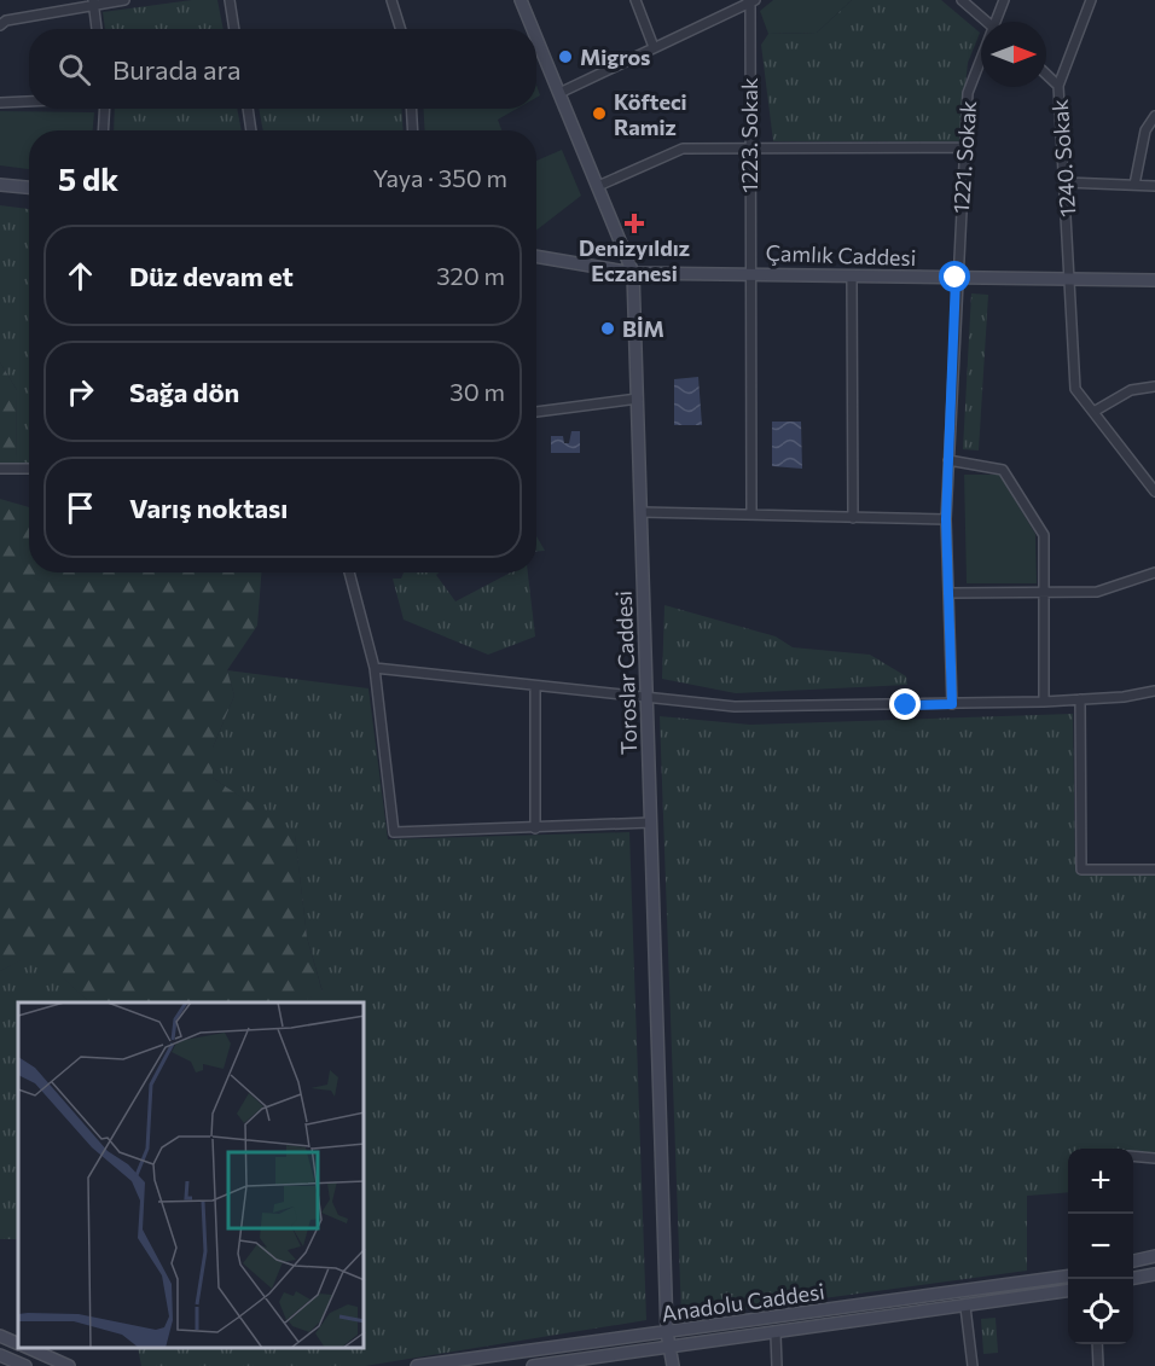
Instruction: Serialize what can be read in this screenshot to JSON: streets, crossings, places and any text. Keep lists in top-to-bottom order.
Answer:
{
  "streets": {
    "street": [
      "1223. Sokak",
      "1221. Sokak",
      "1240. Sokak",
      "Çamlık Caddesi",
      "Toroslar Caddesi",
      "Anadolu Caddesi"
    ]
  },
  "crossings": [
    ["1223. Sokak", "Çamlık Caddesi"],
    ["1221. Sokak", "Çamlık Caddesi"],
    ["1240. Sokak", "Çamlık Caddesi"],
    ["Çamlık Caddesi", "Toroslar Caddesi"],
    ["Toroslar Caddesi", "Anadolu Caddesi"]
  ],
  "places": {
    "other": ["Migros", "Köfteci Ramiz", "BİM"],
    "health": ["Denizyıldız Eczanesi"]
  },
  "north": "right",
  "page": {
    "search": "Burada ara",
    "heading": ["5 dk", "Yaya · 350 m"],
    "list": [
      ["Düz devam et", "320 m"],
      ["Sağa dön", "30 m"],
      "Varış noktası"
    ],
    "map_buttons": ["+", "−"]
  }
}
